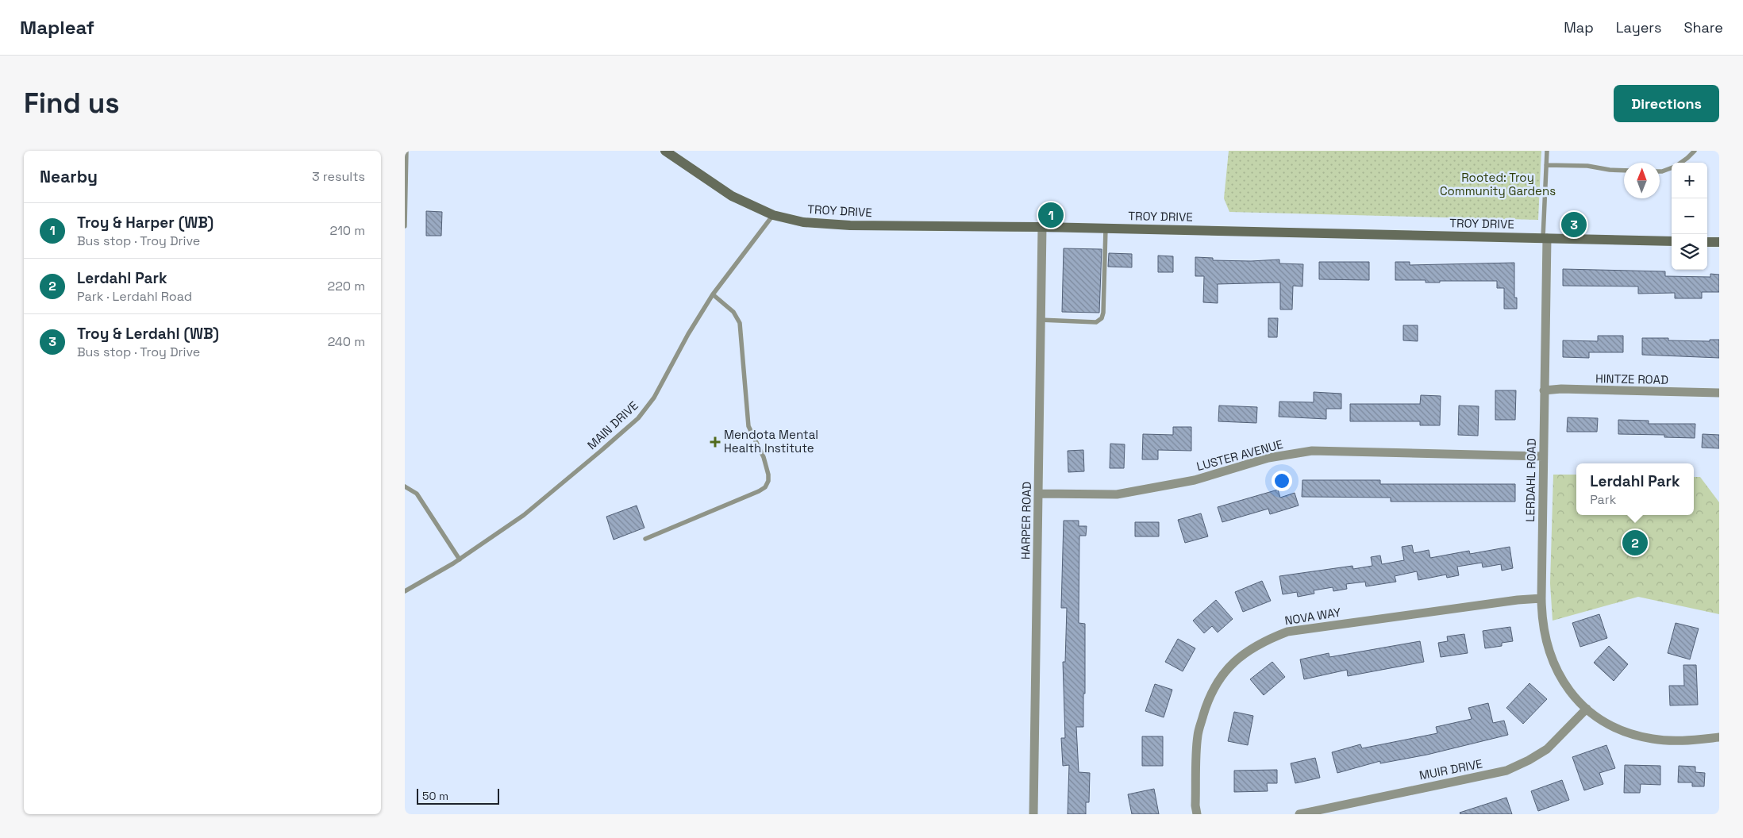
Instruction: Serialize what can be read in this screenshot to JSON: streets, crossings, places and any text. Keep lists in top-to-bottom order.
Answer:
{
  "streets": {
    "street": [
      "TROY DRIVE",
      "HINTZE ROAD",
      "LUSTER AVENUE",
      "LERDAHL ROAD",
      "HARPER ROAD",
      "NOVA WAY",
      "MUIR DRIVE"
    ],
    "lane": ["MAIN DRIVE"]
  },
  "crossings": [
    ["TROY DRIVE", "MAIN DRIVE"],
    ["TROY DRIVE", "LERDAHL ROAD"],
    ["TROY DRIVE", "HARPER ROAD"],
    ["HINTZE ROAD", "LERDAHL ROAD"],
    ["LUSTER AVENUE", "LERDAHL ROAD"],
    ["LUSTER AVENUE", "HARPER ROAD"],
    ["LERDAHL ROAD", "NOVA WAY"],
    ["LERDAHL ROAD", "MUIR DRIVE"]
  ],
  "parks": ["Rooted: Troy Community Gardens"],
  "places": {
    "health": ["Mendota Mental Health Institute"]
  },
  "scale_bar": "50 m",
  "north": "top",
  "page": {
    "header": "Mapleaf",
    "nav": ["Map", "Layers", "Share"],
    "buttons": "Directions",
    "title": "Find us",
    "heading": ["Nearby", "3 results"],
    "map_buttons": ["+", "−"],
    "pins": ["1", "3", "2"],
    "list": [
      {
        "mark": "1",
        "name": "Troy & Harper (WB)",
        "note": "Bus stop · Troy Drive",
        "value": "210 m"
      },
      {
        "mark": "2",
        "name": "Lerdahl Park",
        "note": "Park · Lerdahl Road",
        "value": "220 m"
      },
      {
        "mark": "3",
        "name": "Troy & Lerdahl (WB)",
        "note": "Bus stop · Troy Drive",
        "value": "240 m"
      }
    ],
    "popup": ["Lerdahl Park", "Park"],
    "scale": "50 m"
  }
}
